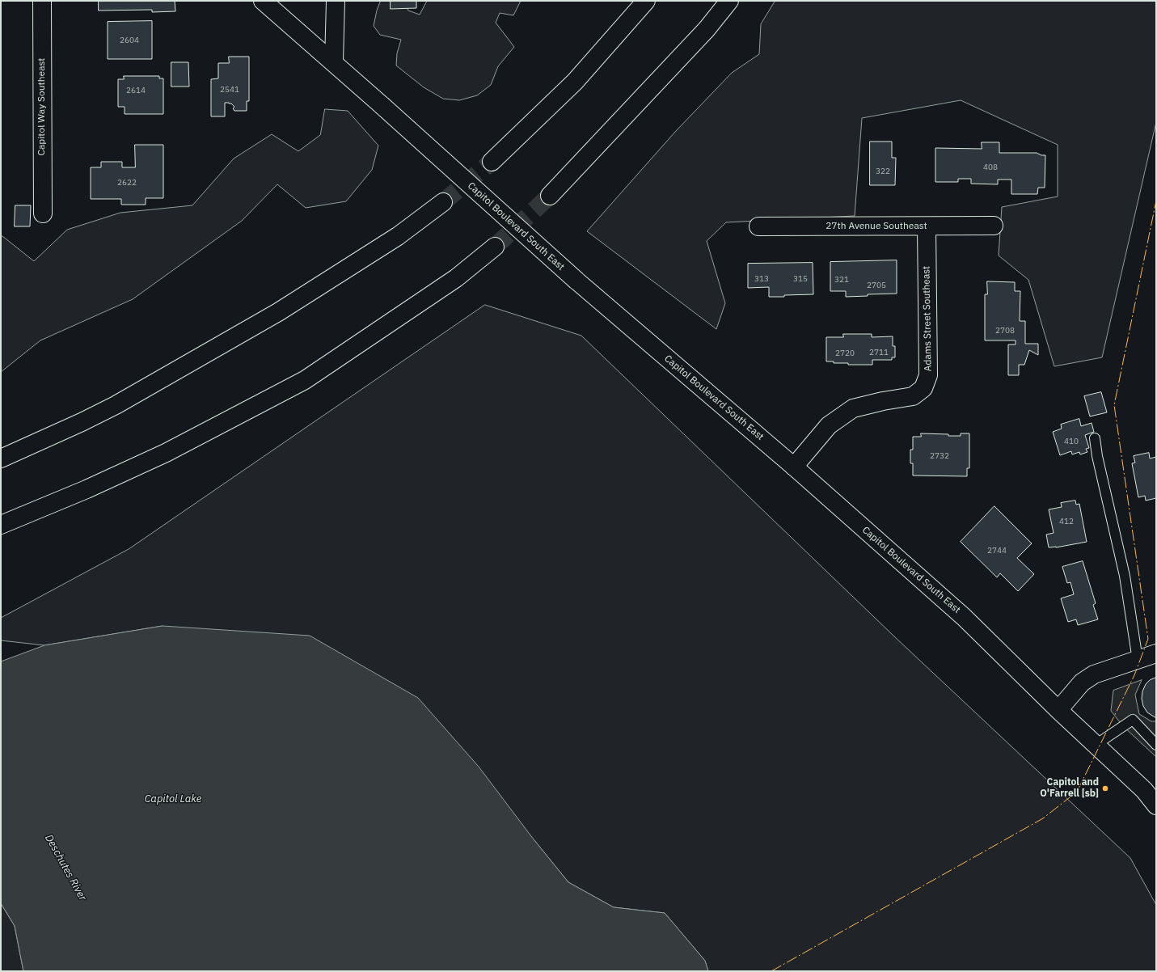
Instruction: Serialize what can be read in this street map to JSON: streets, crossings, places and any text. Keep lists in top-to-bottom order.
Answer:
{
  "streets": {
    "main road": [
      "Capitol Way Southeast",
      "Capitol Boulevard South East",
      "27th Avenue Southeast",
      "Adams Street Southeast"
    ]
  },
  "crossings": [
    ["Capitol Boulevard South East", "Adams Street Southeast"],
    ["27th Avenue Southeast", "Adams Street Southeast"]
  ],
  "water": ["Capitol Lake", "Deschutes River"],
  "places": ["Capitol and O'Farrell [sb]"],
  "house_numbers": [
    "2604",
    "2541",
    "2614",
    "408",
    "322",
    "2622",
    "313",
    "315",
    "321",
    "2705",
    "2708",
    "2711",
    "2720",
    "410",
    "2732",
    "412",
    "2744"
  ]
}
